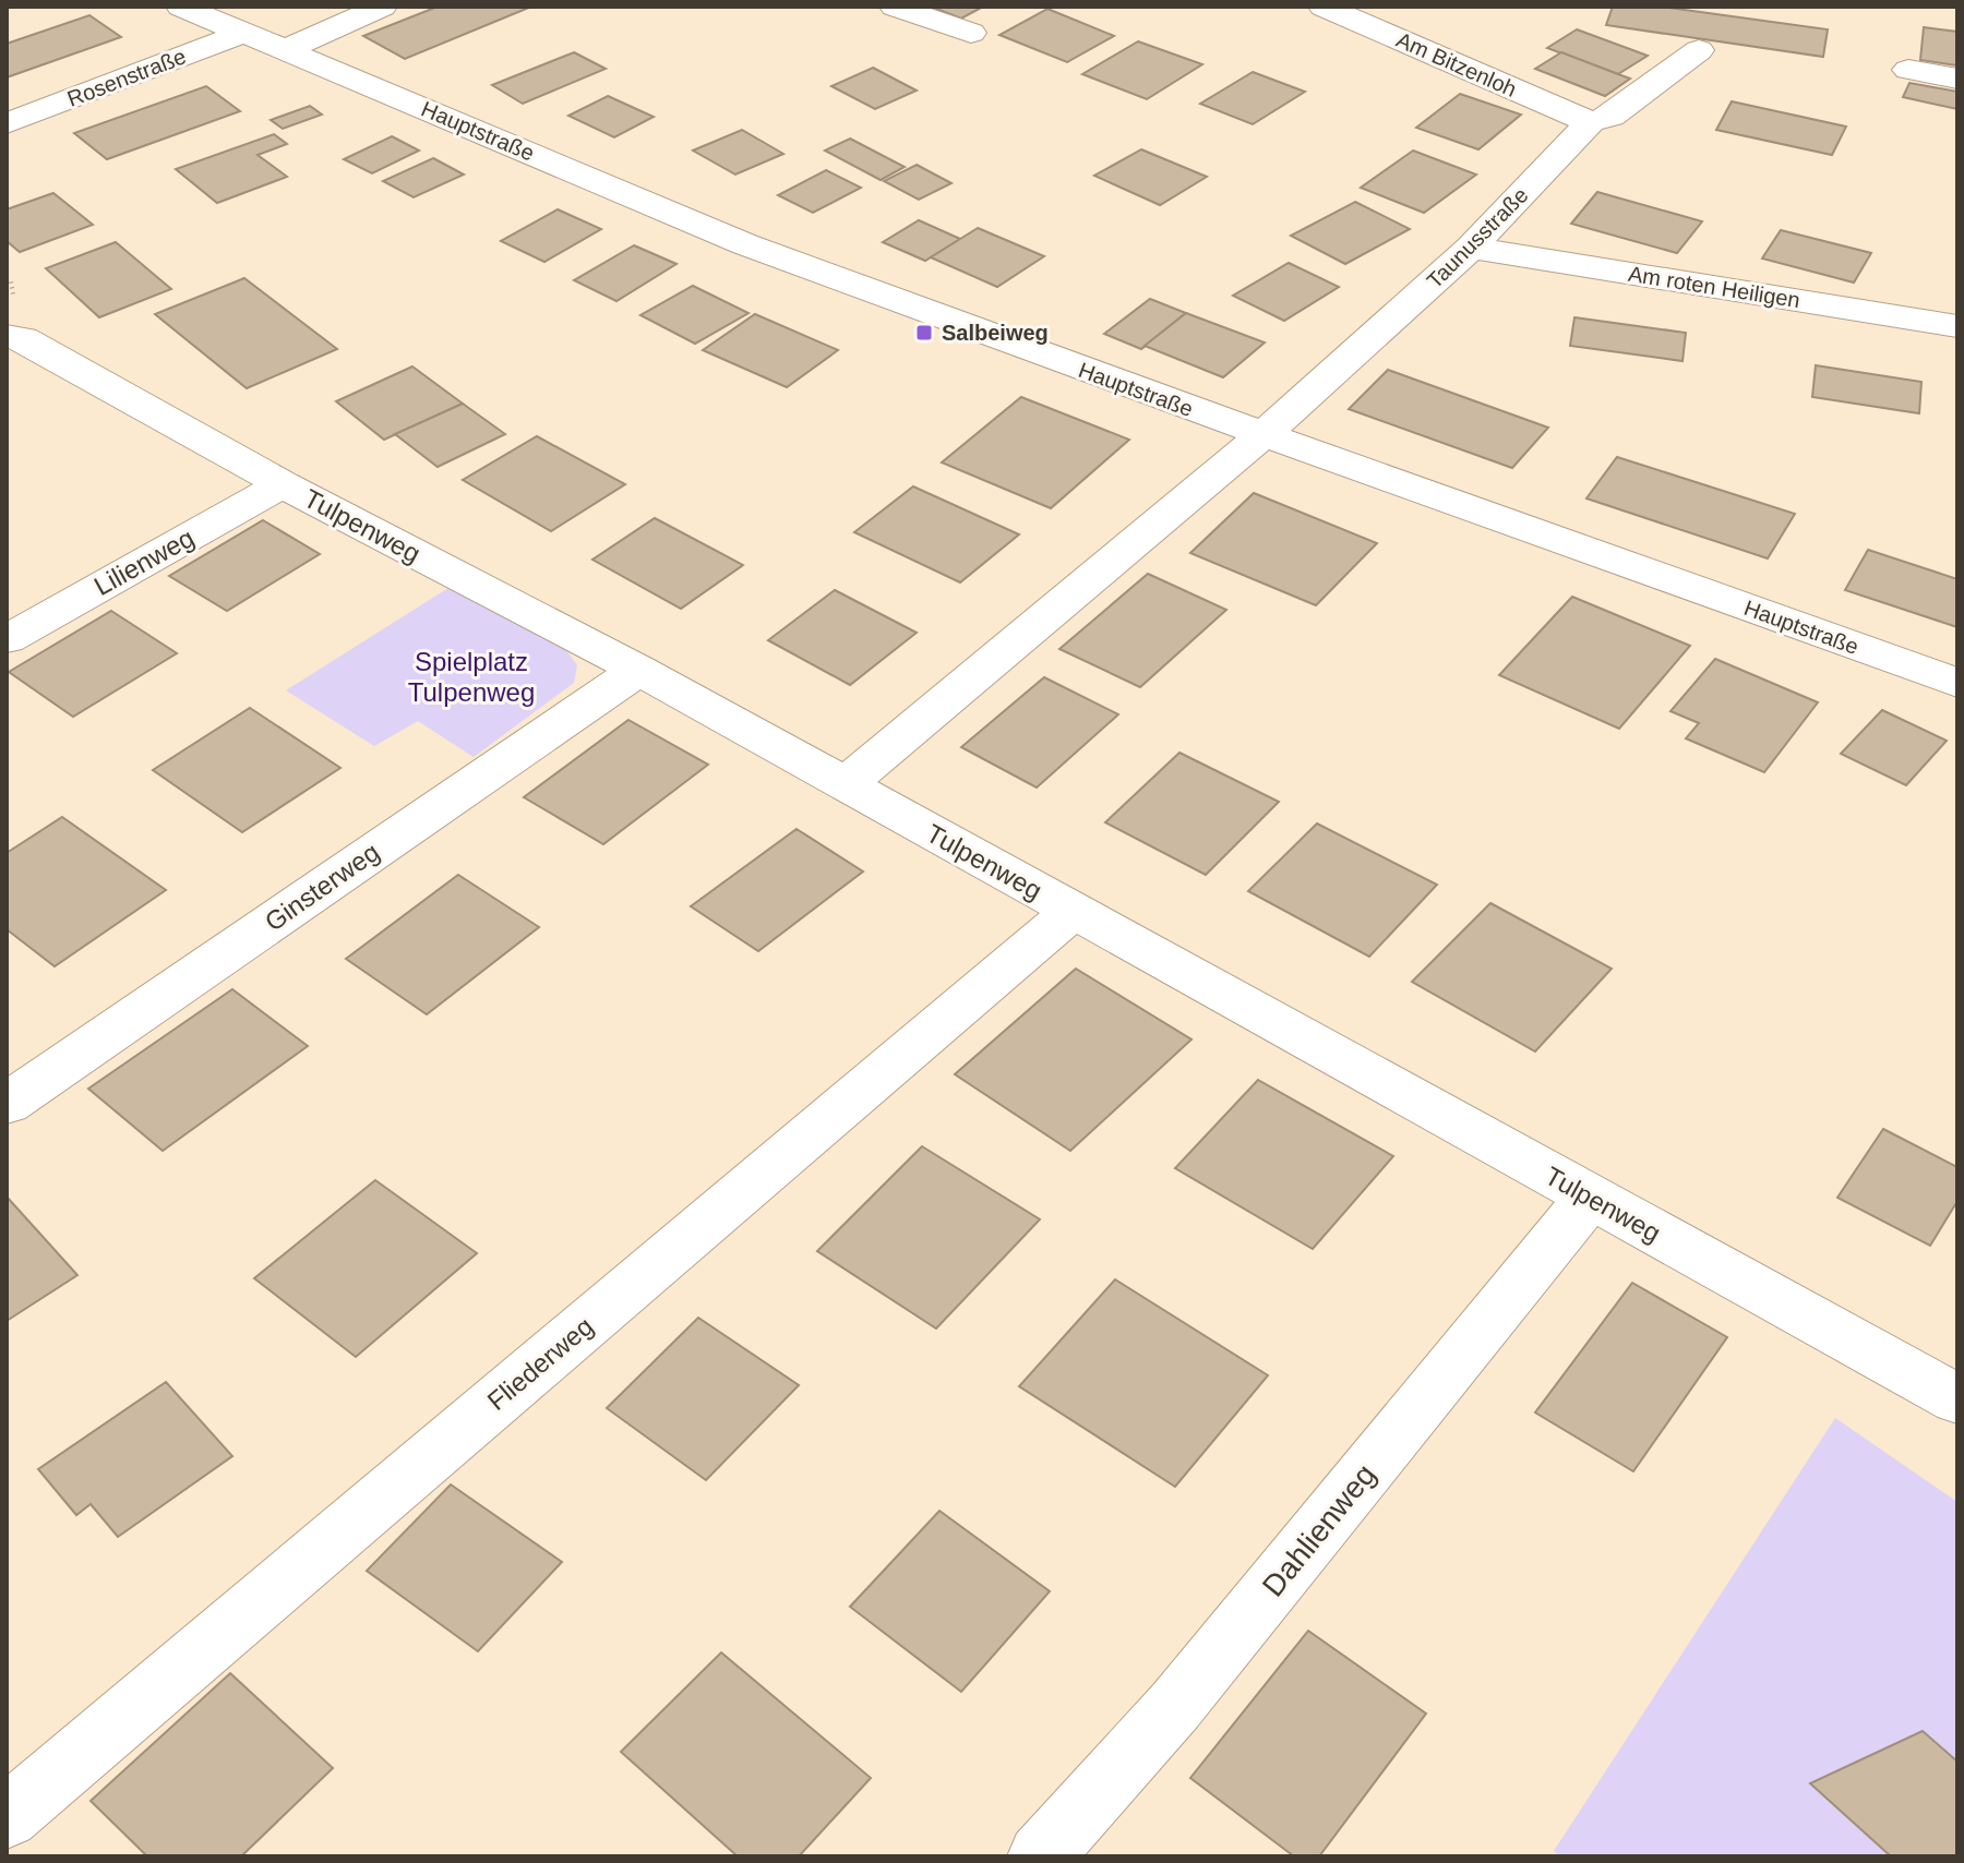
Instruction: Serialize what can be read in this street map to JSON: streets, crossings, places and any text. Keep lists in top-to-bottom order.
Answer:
{
  "streets": {
    "street": [
      "Am Bitzenloh",
      "Rosenstraße",
      "Hauptstraße",
      "Taunusstraße",
      "Am roten Heiligen",
      "Tulpenweg",
      "Lilienweg",
      "Ginsterweg",
      "Fliederweg",
      "Dahlienweg"
    ]
  },
  "crossings": [
    ["Am Bitzenloh", "Taunusstraße"],
    ["Rosenstraße", "Hauptstraße"],
    ["Hauptstraße", "Taunusstraße"],
    ["Taunusstraße", "Am roten Heiligen"],
    ["Tulpenweg", "Lilienweg"],
    ["Tulpenweg", "Ginsterweg"],
    ["Tulpenweg", "Fliederweg"],
    ["Tulpenweg", "Dahlienweg"]
  ],
  "parks": ["Spielplatz Tulpenweg"],
  "places": {
    "transit": ["Salbeiweg"]
  }
}
